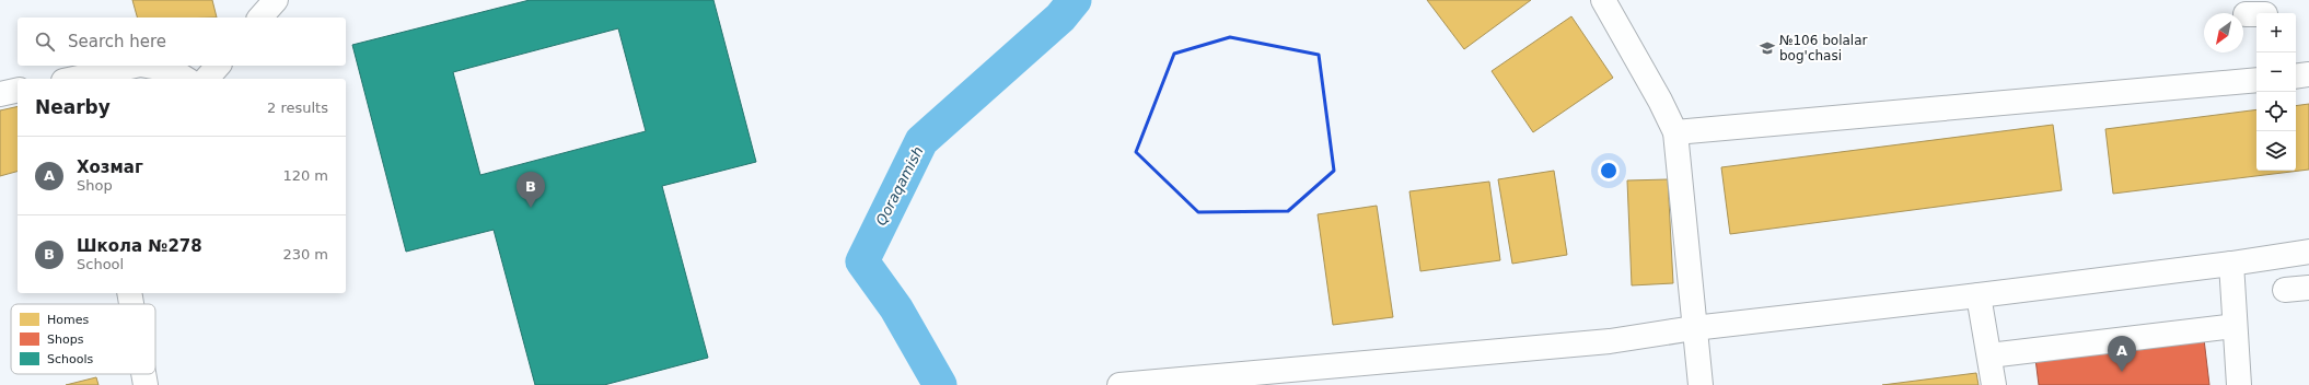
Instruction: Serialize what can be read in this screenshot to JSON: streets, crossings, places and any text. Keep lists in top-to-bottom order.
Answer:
{
  "water": ["Qoraqamish"],
  "places": {
    "school or university": ["№106 bolalar bog'chasi"]
  },
  "legend": ["Homes", "Shops", "Schools"],
  "north": "bottom left",
  "page": {
    "map_buttons": ["+", "−"],
    "search": "Search here",
    "heading": ["Nearby", "2 results"],
    "list": [
      {
        "mark": "A",
        "name": "Хозмаг",
        "note": "Shop",
        "value": "120 m"
      },
      {
        "mark": "B",
        "name": "Школа №278",
        "note": "School",
        "value": "230 m"
      }
    ],
    "pins": ["B", "A"]
  }
}
